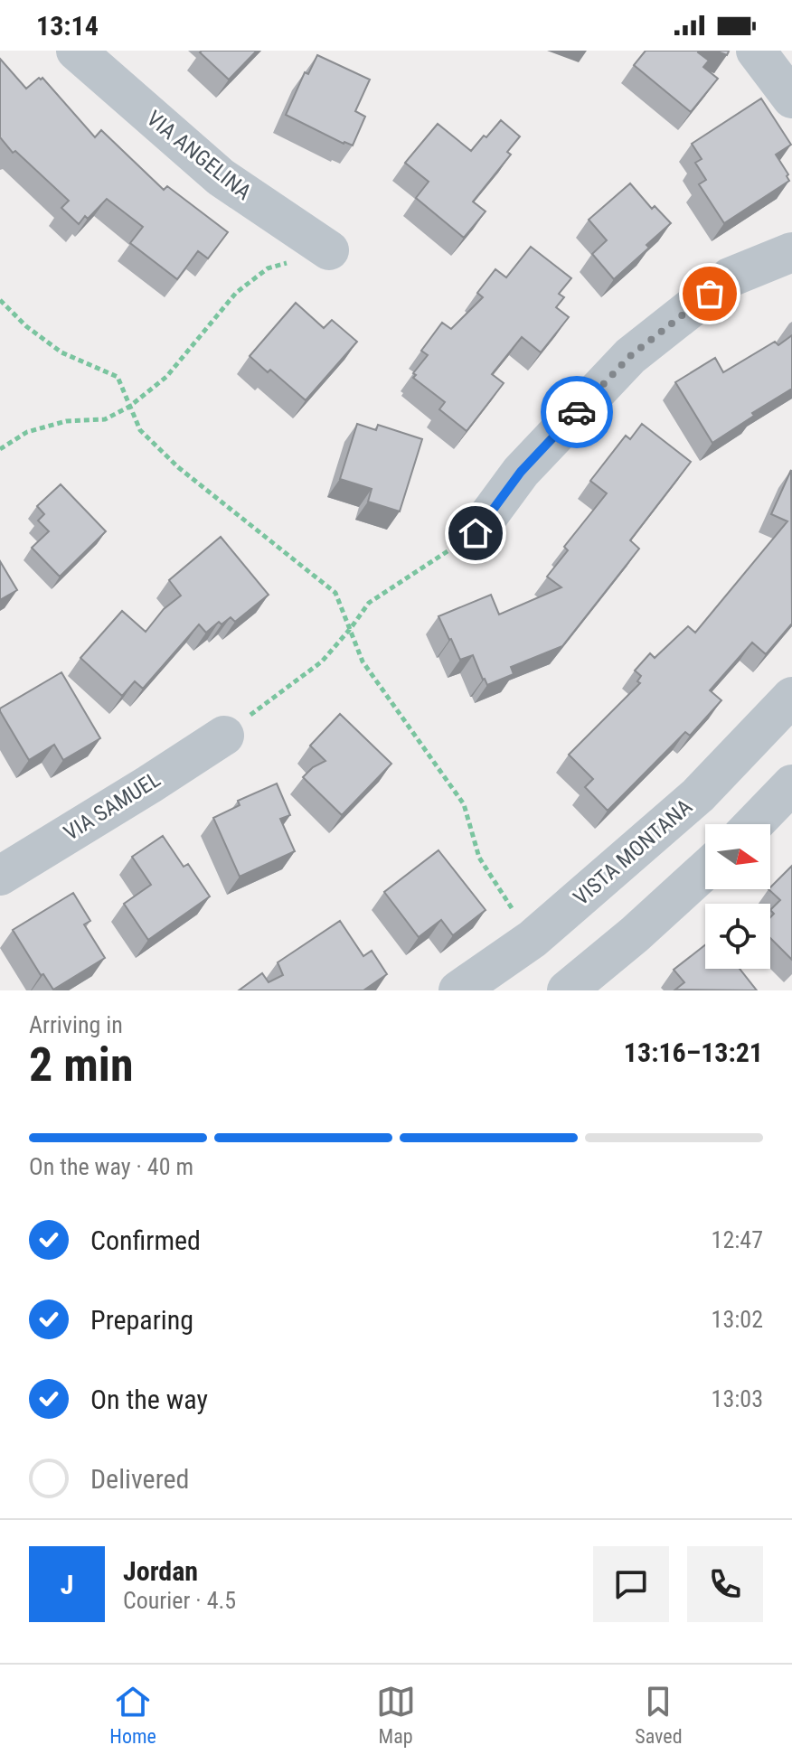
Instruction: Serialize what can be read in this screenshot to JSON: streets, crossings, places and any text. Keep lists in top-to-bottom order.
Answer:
{
  "streets": {
    "street": ["VIA ANGELINA", "VIA SAMUEL", "VISTA MONTANA"]
  },
  "north": "right",
  "page": {
    "status": "13:14",
    "heading": ["2 min", "Arriving in", "13:16–13:21"],
    "panel": ["Jordan", "Courier · 4.5"],
    "bar": "On the way · 40 m",
    "list": [
      ["Confirmed", "12:47"],
      ["Preparing", "13:02"],
      ["On the way", "13:03"],
      "Delivered"
    ],
    "round": "J",
    "tabs": ["Home", "Map", "Saved"]
  }
}
